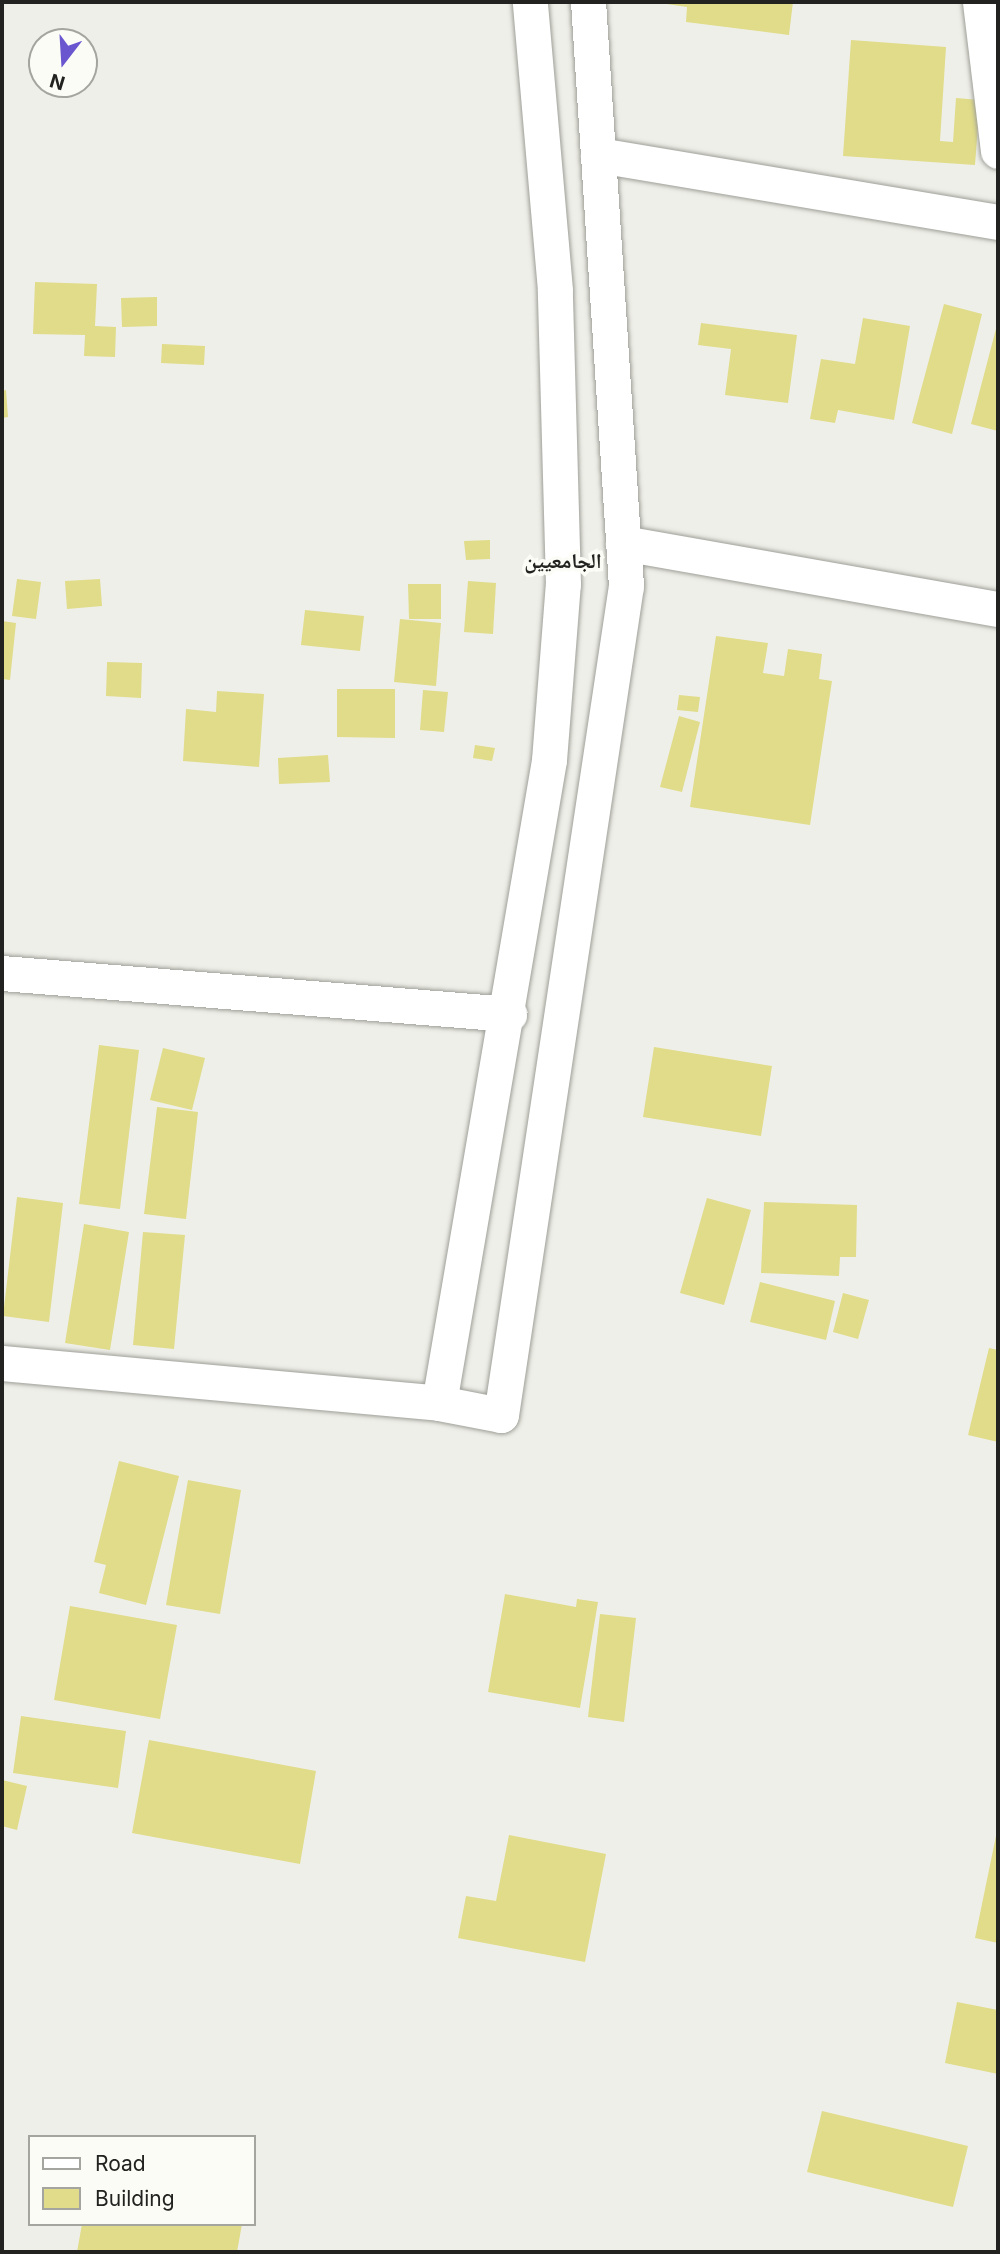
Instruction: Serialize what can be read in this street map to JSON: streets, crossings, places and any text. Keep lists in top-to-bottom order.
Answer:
{
  "districts": ["الجامعيين"],
  "legend": ["Road", "Building"],
  "north": "bottom"
}
